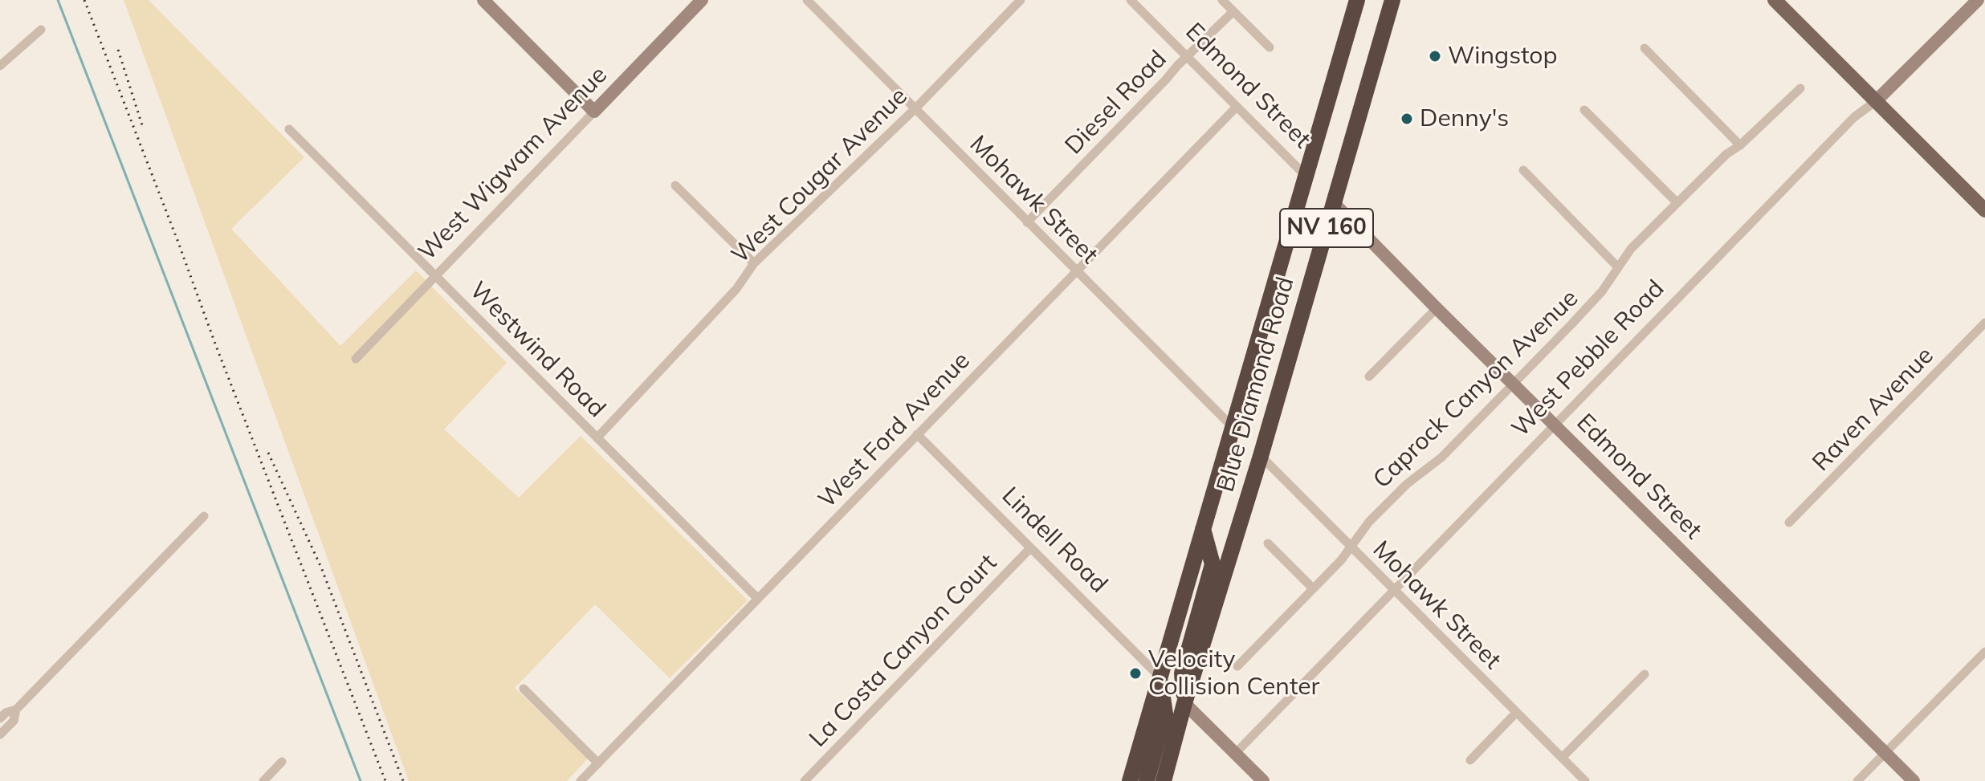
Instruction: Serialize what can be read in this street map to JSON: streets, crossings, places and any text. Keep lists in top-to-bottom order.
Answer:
{
  "streets": {
    "highway": ["NV 160", "Blue Diamond Road"],
    "street": [
      "Edmond Street",
      "Diesel Road",
      "West Wigwam Avenue",
      "West Cougar Avenue",
      "Mohawk Street",
      "Westwind Road",
      "West Pebble Road",
      "Caprock Canyon Avenue",
      "Raven Avenue",
      "West Ford Avenue",
      "Lindell Road",
      "La Costa Canyon Court"
    ]
  },
  "crossings": [
    ["Edmond Street", "Diesel Road"],
    ["Edmond Street", "West Pebble Road"],
    ["Edmond Street", "Blue Diamond Road"],
    ["Edmond Street", "Caprock Canyon Avenue"],
    ["Edmond Street", "West Ford Avenue"],
    ["Diesel Road", "Mohawk Street"],
    ["West Wigwam Avenue", "Westwind Road"],
    ["West Cougar Avenue", "Mohawk Street"],
    ["West Cougar Avenue", "Westwind Road"],
    ["Mohawk Street", "West Pebble Road"],
    ["Mohawk Street", "Blue Diamond Road"],
    ["Mohawk Street", "Caprock Canyon Avenue"],
    ["Mohawk Street", "West Ford Avenue"],
    ["Westwind Road", "West Ford Avenue"],
    ["Blue Diamond Road", "Lindell Road"],
    ["West Ford Avenue", "Lindell Road"],
    ["Lindell Road", "La Costa Canyon Court"]
  ],
  "places": ["Wingstop", "Denny's", "Velocity Collision Center"]
}
